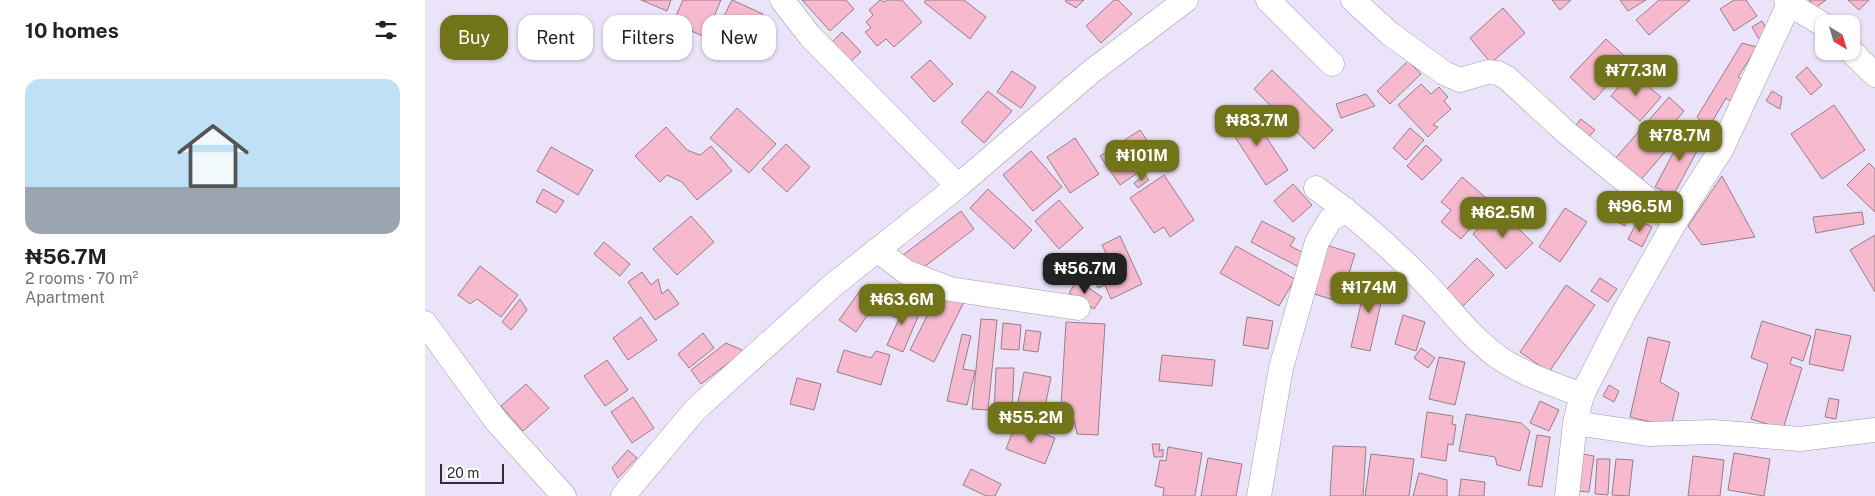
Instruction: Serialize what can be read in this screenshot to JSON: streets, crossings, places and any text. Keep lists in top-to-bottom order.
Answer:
{
  "scale_bar": "20 m",
  "north": "bottom right",
  "page": {
    "heading": "10 homes",
    "chip": [
      "Buy",
      "Rent",
      "Filters",
      "New"
    ],
    "price": [
      "₦77.3M",
      "₦83.7M",
      "₦78.7M",
      "₦101M",
      "₦96.5M",
      "₦62.5M",
      "₦56.7M",
      "₦174M",
      "₦63.6M",
      "₦55.2M"
    ],
    "list": [
      {
        "name": "₦56.7M",
        "note": "2 rooms · 70 m² · Apartment"
      }
    ],
    "scale": "20 m"
  }
}
